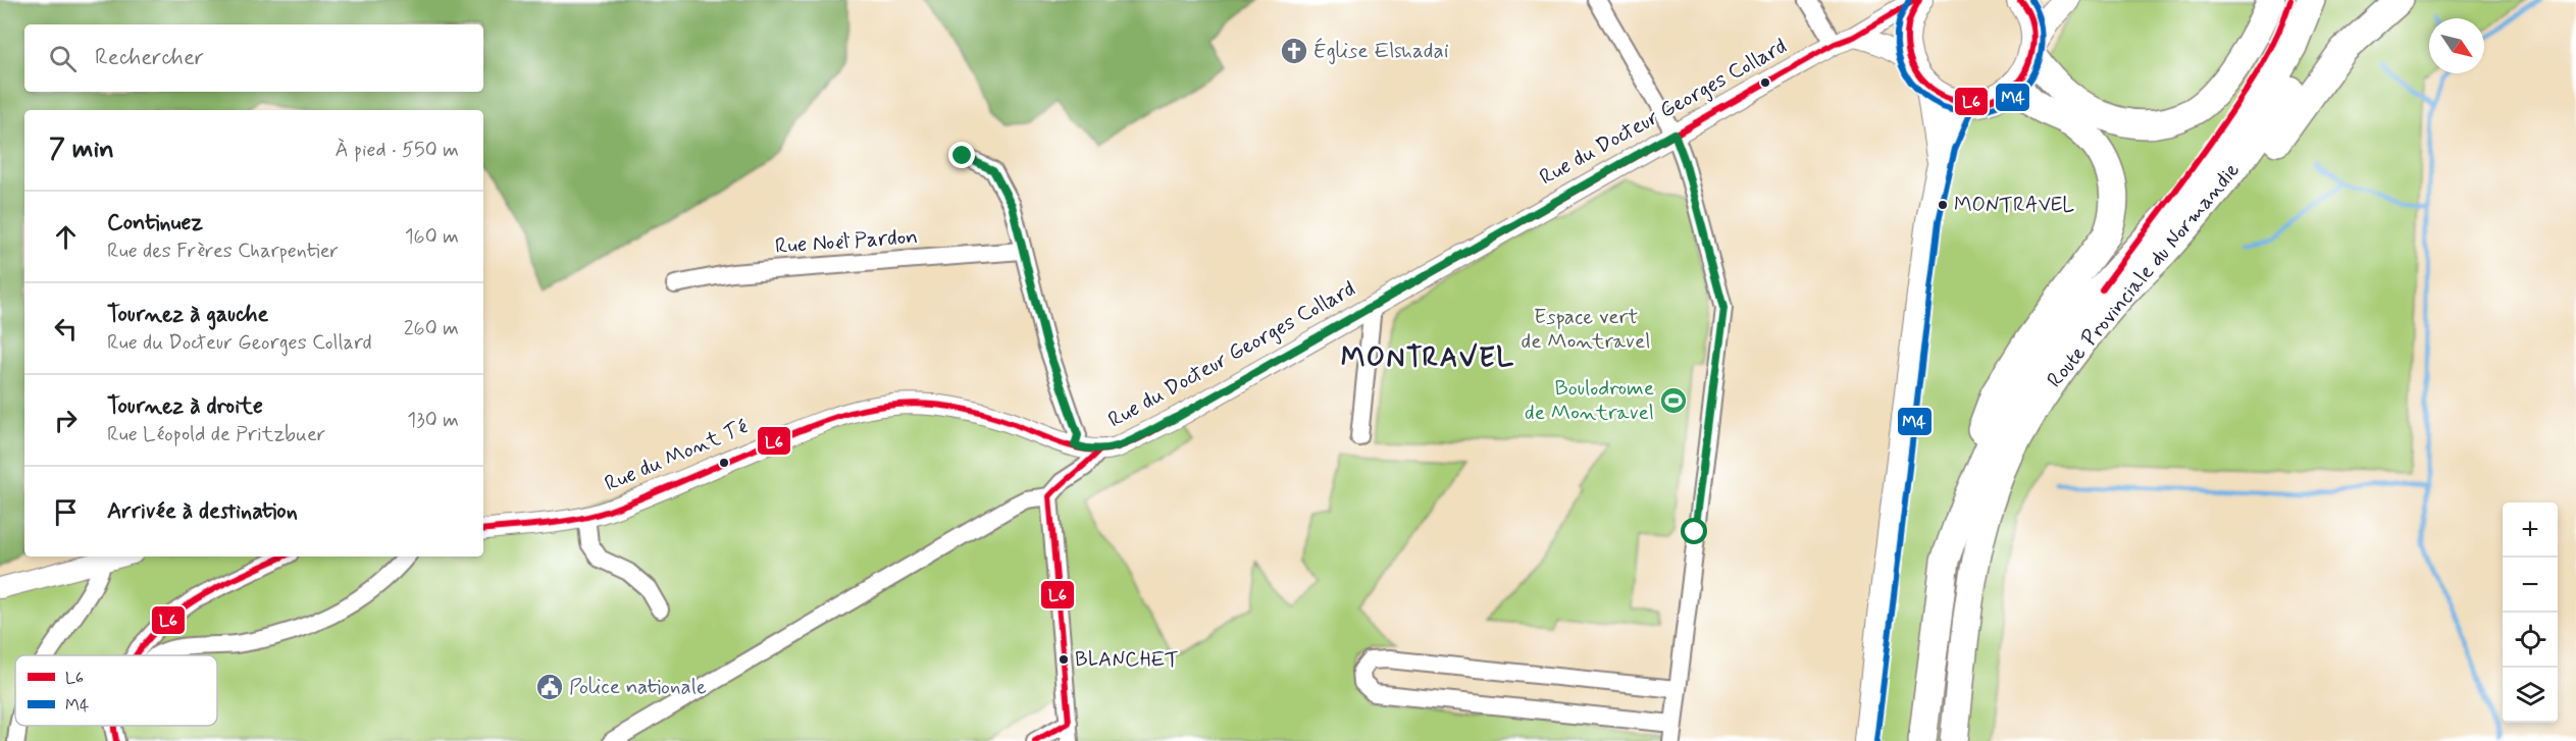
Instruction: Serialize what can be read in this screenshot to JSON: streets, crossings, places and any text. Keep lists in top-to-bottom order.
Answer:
{
  "streets": {
    "highway": ["Route Provinciale du Normandie"],
    "street": ["Rue du Docteur Georges Collard", "Rue Noël Pardon", "Rue du Mont Té"]
  },
  "crossings": [
    ["Rue du Docteur Georges Collard", "Rue du Mont Té"]
  ],
  "districts": ["MONTRAVEL"],
  "parks": ["Espace vert de Montravel"],
  "places": {
    "church": ["Église Elshadai"],
    "other": ["MONTRAVEL", "BLANCHET"],
    "sports": ["Boulodrome de Montravel"],
    "public building": ["Police nationale"]
  },
  "lines": ["transit line L6", "transit line M4"],
  "legend": ["L6", "M4"],
  "north": "bottom right",
  "page": {
    "search": "Rechercher",
    "heading": ["7 min", "À pied · 550 m"],
    "list": [
      ["Continuez", "Rue des Frères Charpentier", "160 m"],
      ["Tournez à gauche", "Rue du Docteur Georges Collard", "260 m"],
      ["Tournez à droite", "Rue Léopold de Pritzbuer", "130 m"],
      "Arrivée à destination"
    ],
    "map_buttons": ["+", "−"]
  }
}
